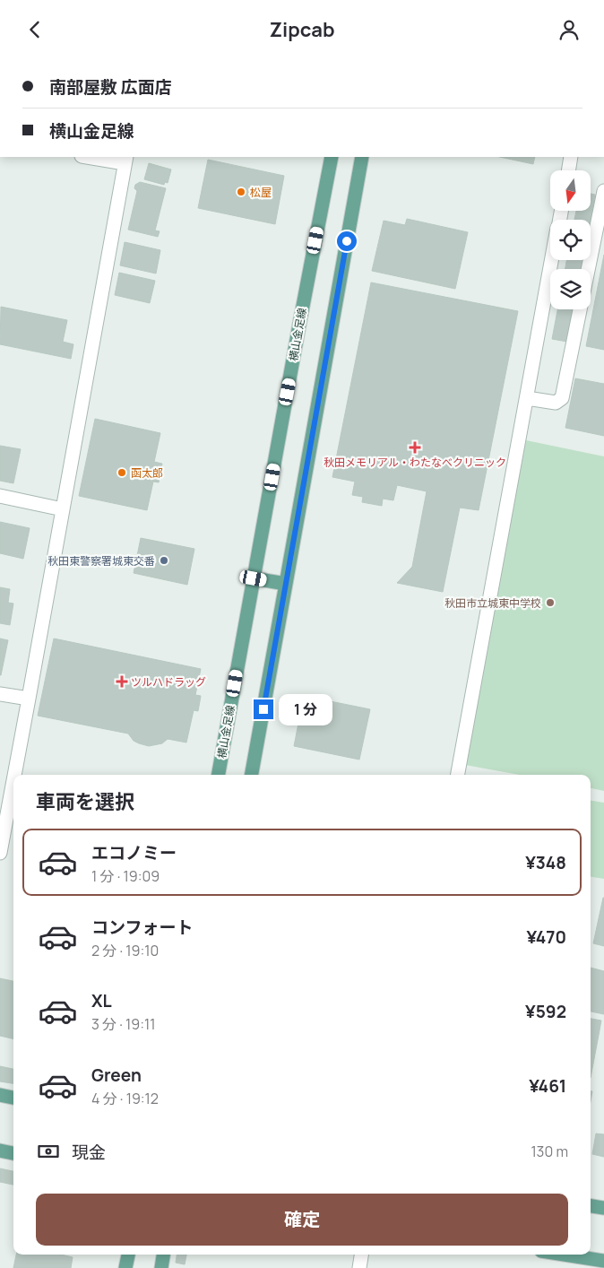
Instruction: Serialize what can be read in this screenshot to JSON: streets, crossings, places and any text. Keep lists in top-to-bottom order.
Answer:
{
  "streets": {
    "main road": ["横山金足線"]
  },
  "places": {
    "other": [
      "松屋",
      "函太郎",
      "秋田東警察署城東交番",
      "秋田市立城東中学校"
    ],
    "health": ["秋田メモリアル・わたなべクリニック", "ツルハドラッグ"]
  },
  "north": "bottom",
  "page": {
    "header": "Zipcab",
    "banner": ["南部屋敷 広面店", "横山金足線"],
    "bubble": "1 分",
    "heading": "車両を選択",
    "list": [
      {
        "name": "エコノミー",
        "note": "1 分 · 19:09",
        "value": "¥348"
      },
      {
        "name": "コンフォート",
        "note": "2 分 · 19:10",
        "value": "¥470"
      },
      {
        "name": "XL",
        "note": "3 分 · 19:11",
        "value": "¥592"
      },
      {
        "name": "Green",
        "note": "4 分 · 19:12",
        "value": "¥461"
      }
    ],
    "pay": ["現金", "130 m"],
    "buttons": "確定"
  }
}
